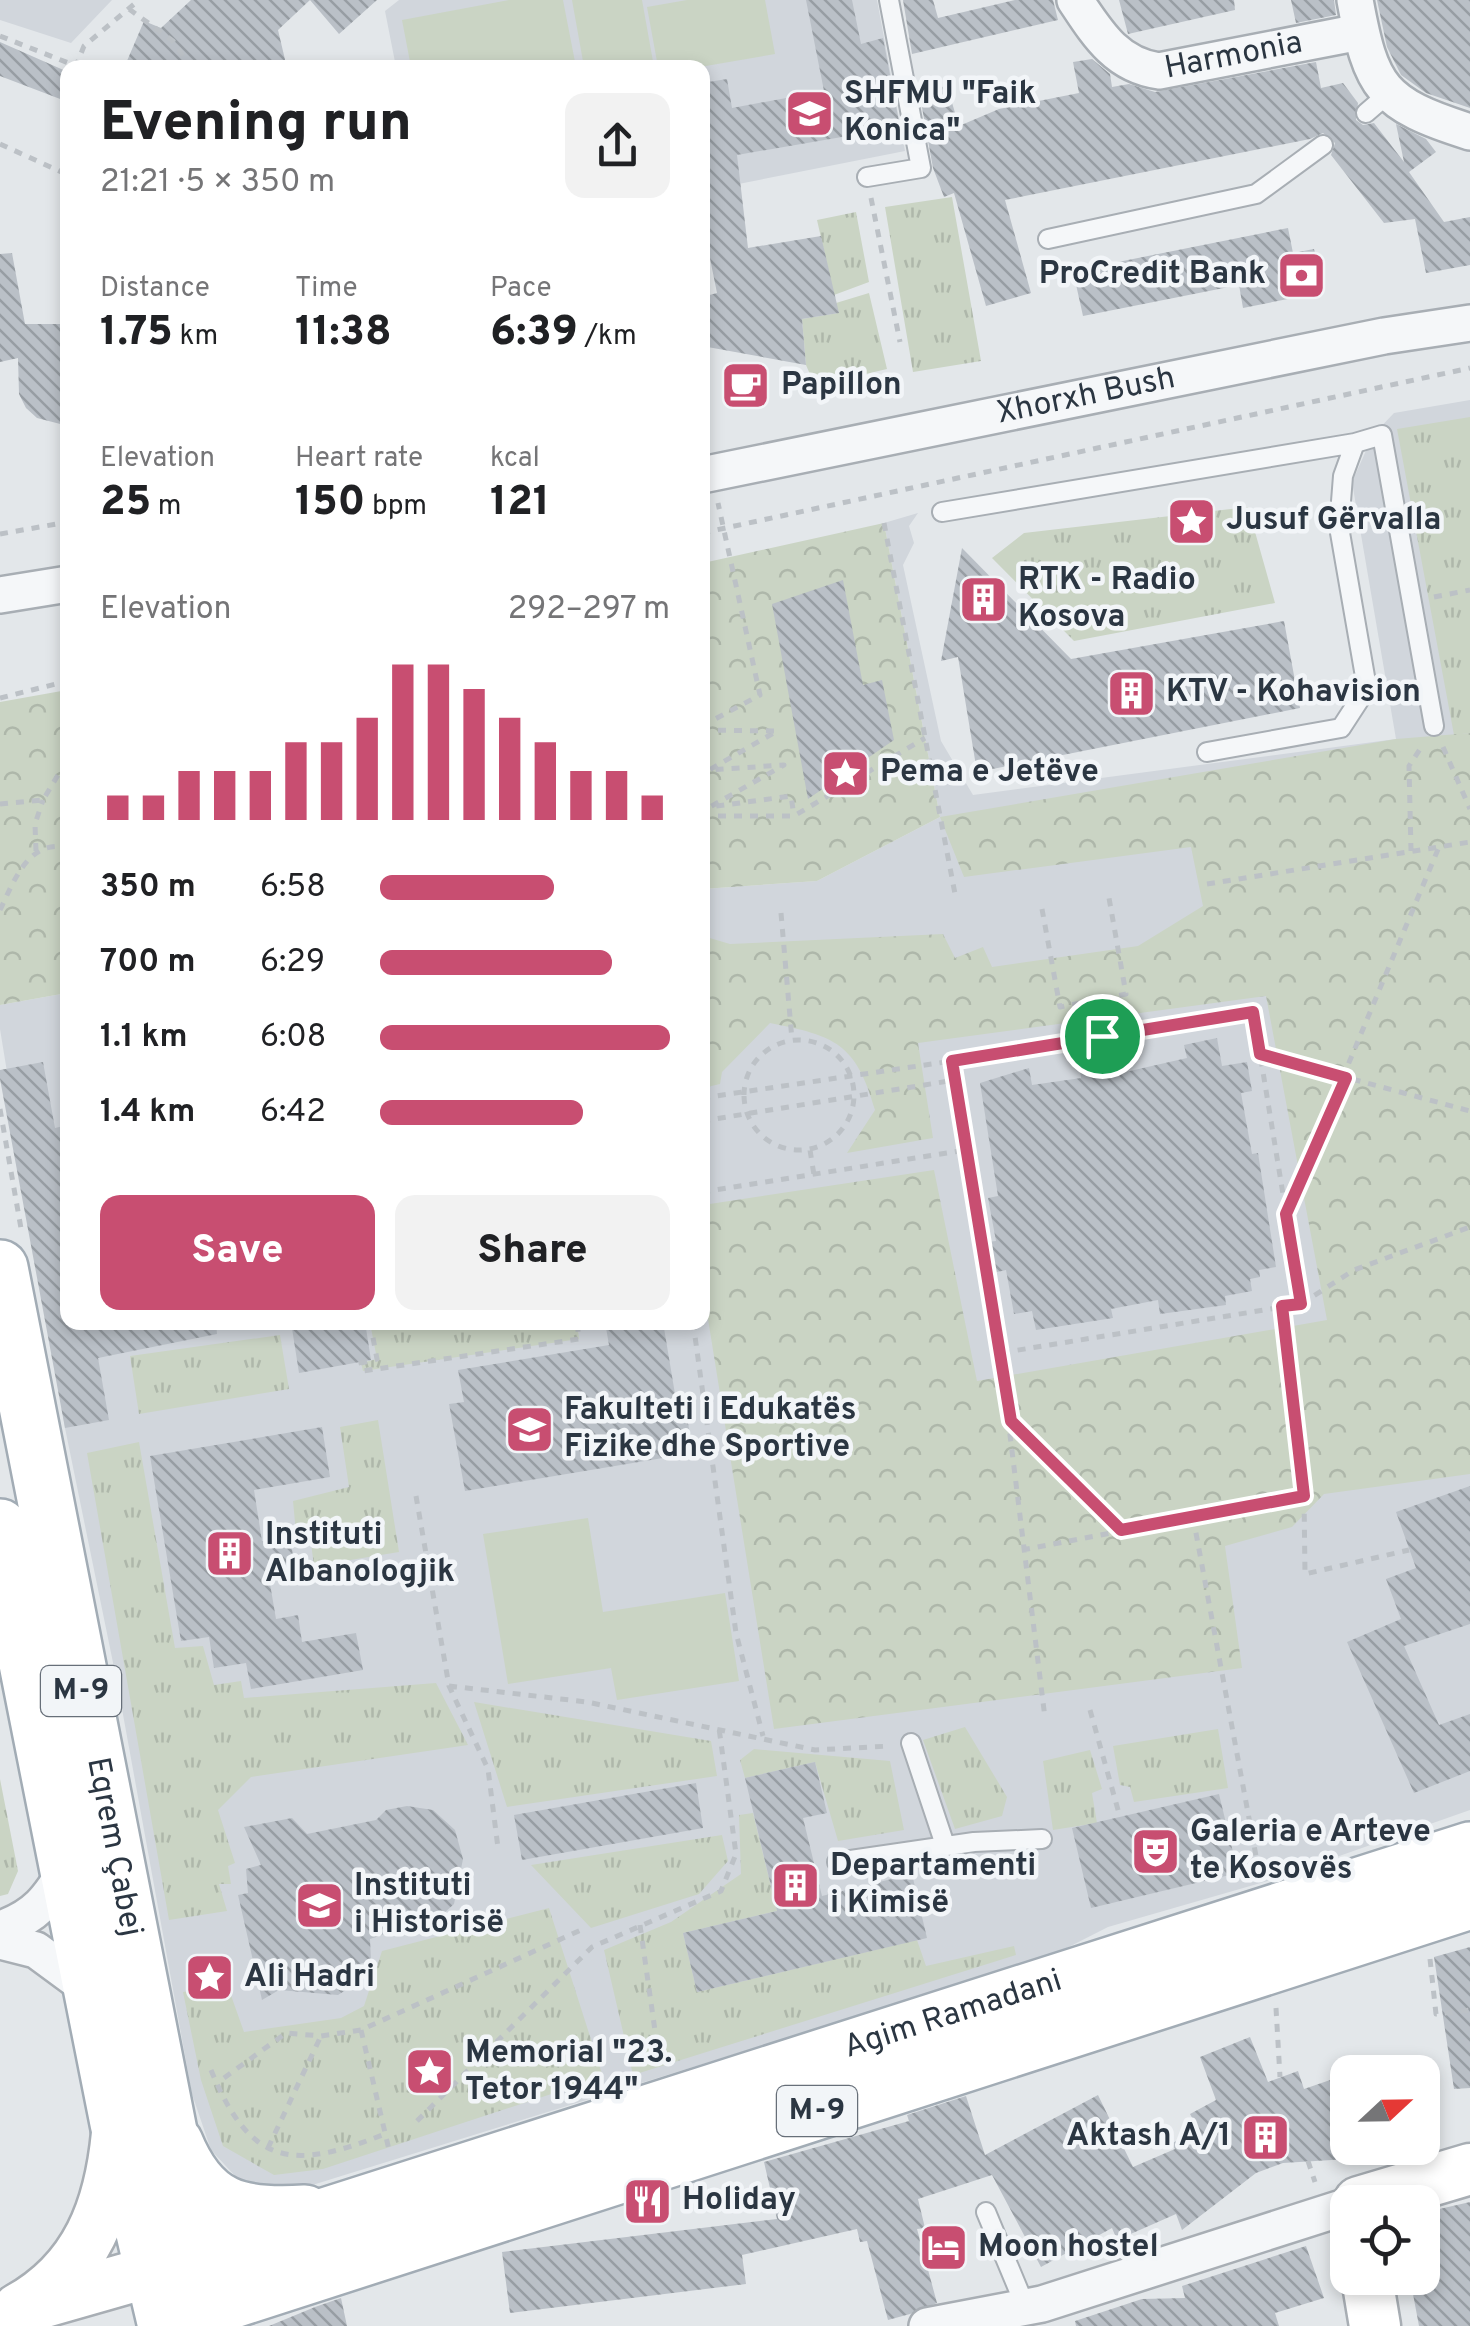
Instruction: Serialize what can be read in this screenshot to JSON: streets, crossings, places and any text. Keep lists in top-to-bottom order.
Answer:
{
  "streets": {
    "main road": ["M-9", "Eqrem Çabej", "Agim Ramadani"],
    "street": ["Harmonia", "Xhorxh Bush"]
  },
  "crossings": [
    ["Eqrem Çabej", "Agim Ramadani"]
  ],
  "places": {
    "school or university": ["SHFMU \"Faik Konica\"", "Fakulteti i Edukatës Fizike dhe Sportive", "Instituti i Historisë"],
    "bank": ["ProCredit Bank"],
    "cafe": ["Papillon"],
    "place": [
      "Jusuf Gërvalla",
      "Pema e Jetëve",
      "Ali Hadri",
      "Memorial \"23. Tetor 1944\""
    ],
    "building": [
      "RTK - Radio Kosova",
      "KTV - Kohavision",
      "Instituti Albanologjik",
      "Departamenti i Kimisë",
      "Aktash A/1"
    ],
    "theatre": ["Galeria e Arteve te Kosovës"],
    "restaurant": ["Holiday"],
    "hotel": ["Moon hostel"]
  },
  "north": "right",
  "page": {
    "heading": ["Evening run", "21:21 · 5 × 350 m"],
    "stats": [
      ["Distance", "1.75 km"],
      ["Time", "11:38"],
      ["Pace", "6:39 /km"],
      ["Elevation", "25 m"],
      ["Heart rate", "150 bpm"],
      ["kcal", "121"]
    ],
    "chart": ["Elevation", "292–297 m"],
    "list": [
      {
        "name": "350 m",
        "note": "6:58"
      },
      {
        "name": "700 m",
        "note": "6:29"
      },
      {
        "name": "1.1 km",
        "note": "6:08"
      },
      {
        "name": "1.4 km",
        "note": "6:42"
      }
    ],
    "buttons": ["Save", "Share"]
  }
}
